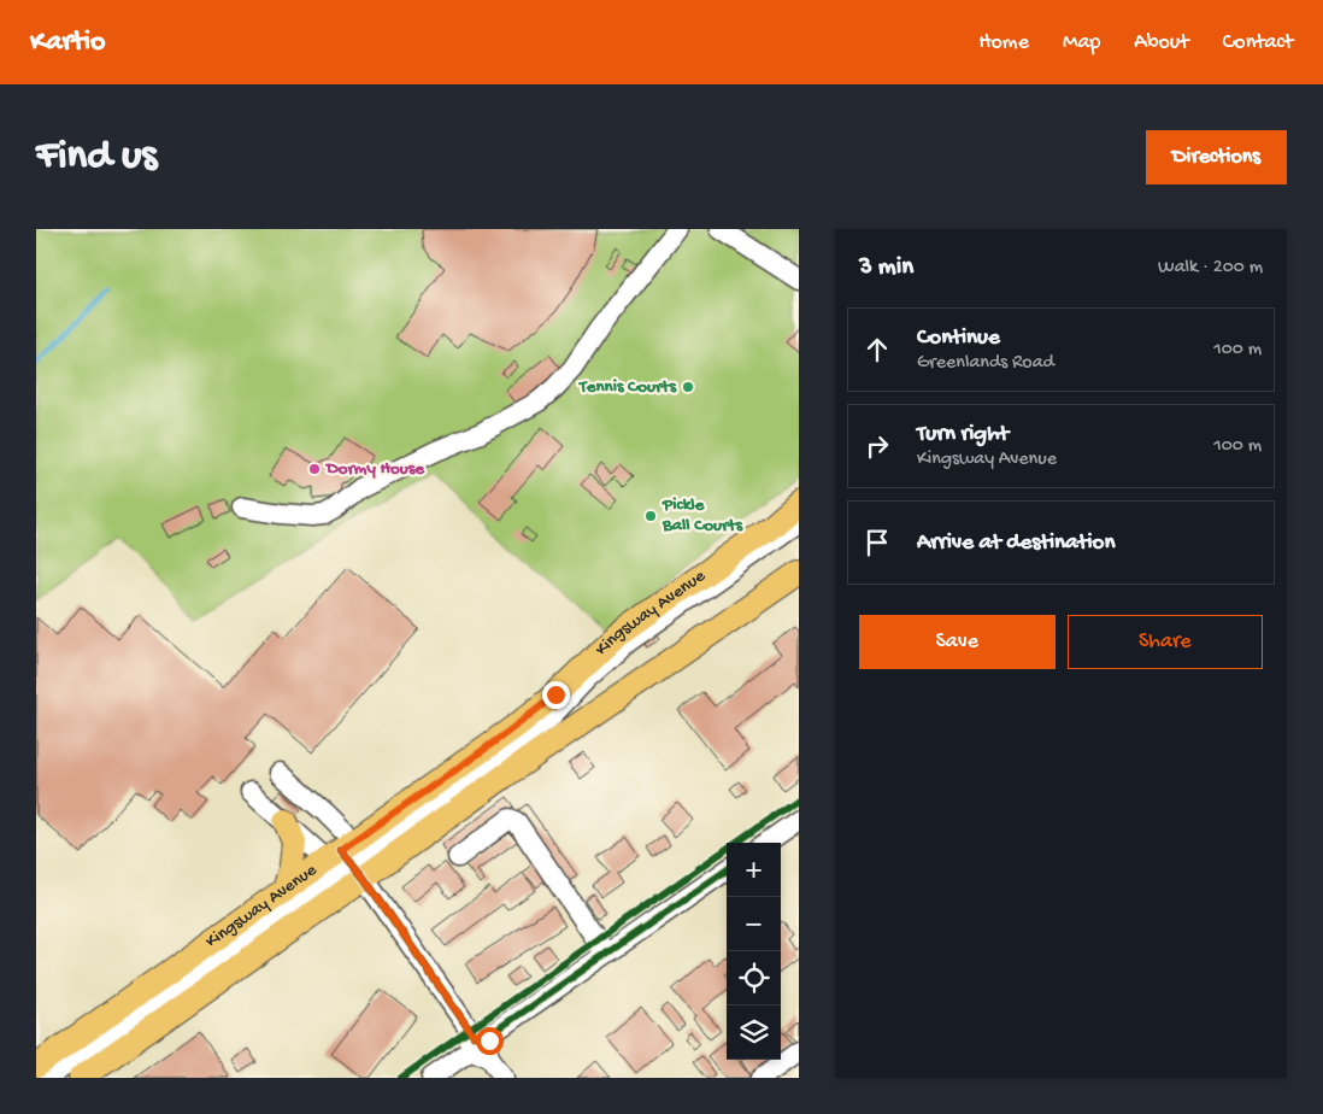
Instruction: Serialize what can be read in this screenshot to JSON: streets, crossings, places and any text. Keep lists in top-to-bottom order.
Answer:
{
  "streets": {
    "main road": ["Kingsway Avenue"]
  },
  "places": ["Tennis Courts", "Dormy House", "Pickle Ball Courts"],
  "page": {
    "header": "Kartio",
    "nav": [
      "Home",
      "Map",
      "About",
      "Contact"
    ],
    "buttons": [
      "Directions",
      ["Save", "Share"]
    ],
    "title": "Find us",
    "heading": ["3 min", "Walk · 200 m"],
    "list": [
      ["Continue", "Greenlands Road", "100 m"],
      ["Turn right", "Kingsway Avenue", "100 m"],
      "Arrive at destination"
    ],
    "map_buttons": ["+", "−"]
  }
}
